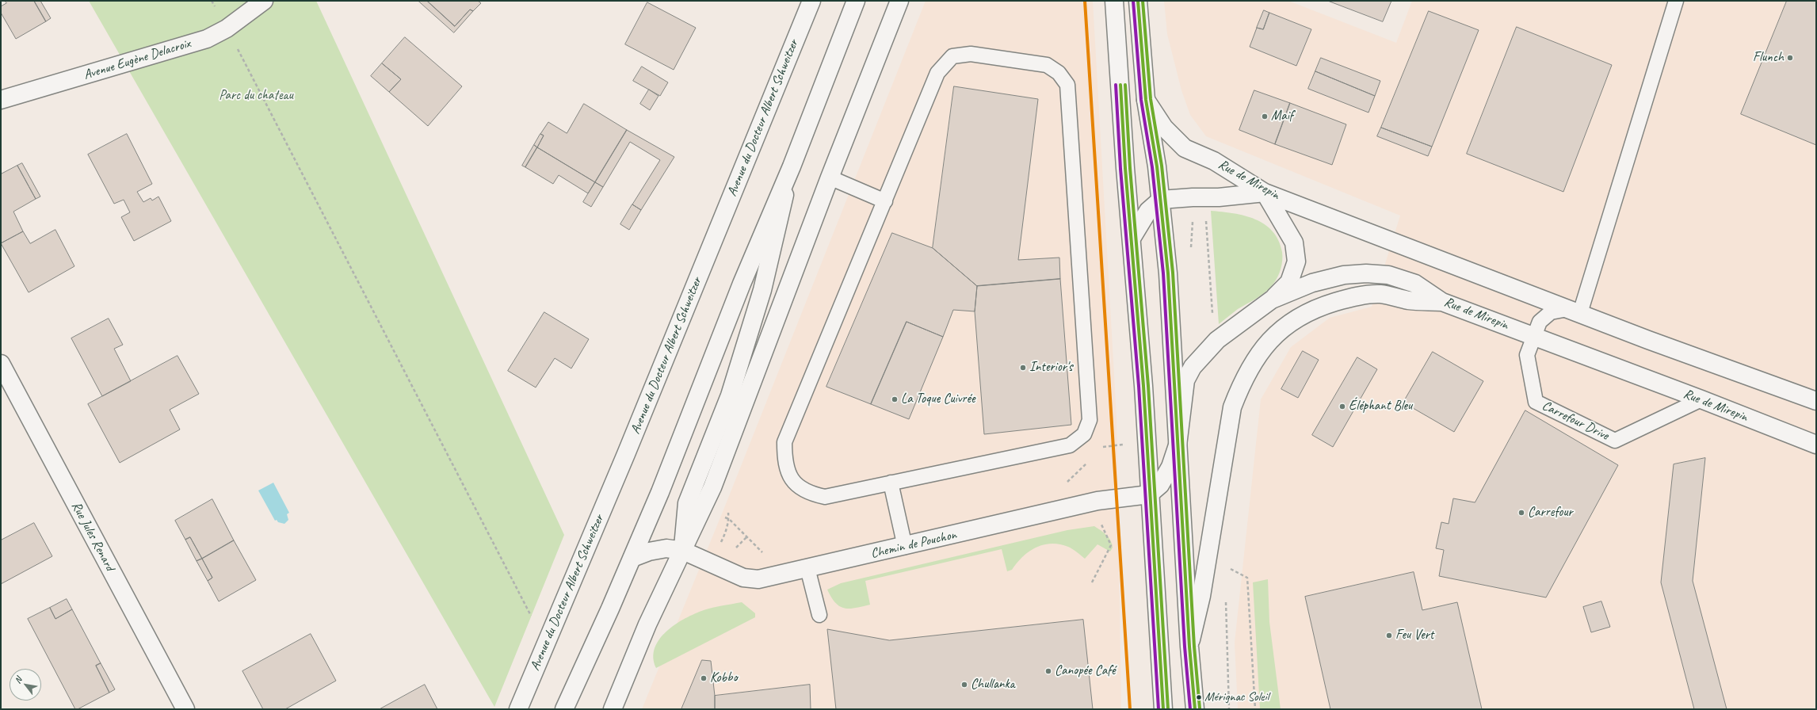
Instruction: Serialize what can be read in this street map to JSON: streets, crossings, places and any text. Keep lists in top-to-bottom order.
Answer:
{
  "streets": {
    "street": [
      "Avenue Eugène Delacroix",
      "Avenue du Docteur Albert Schweitzer",
      "Rue de Mirepin",
      "Rue Jules Renard",
      "Chemin de Pouchon"
    ],
    "lane": ["Carrefour Drive"]
  },
  "crossings": [
    ["Rue de Mirepin", "Carrefour Drive"]
  ],
  "parks": ["Parc du chateau"],
  "places": [
    "Flunch",
    "Maif",
    "Interior's",
    "La Toque Cuivrée",
    "Éléphant Bleu",
    "Carrefour",
    "Feu Vert",
    "Canopée Café",
    "Kobbo",
    "Chullanka",
    "Mérignac Soleil"
  ],
  "north": "top left"
}
